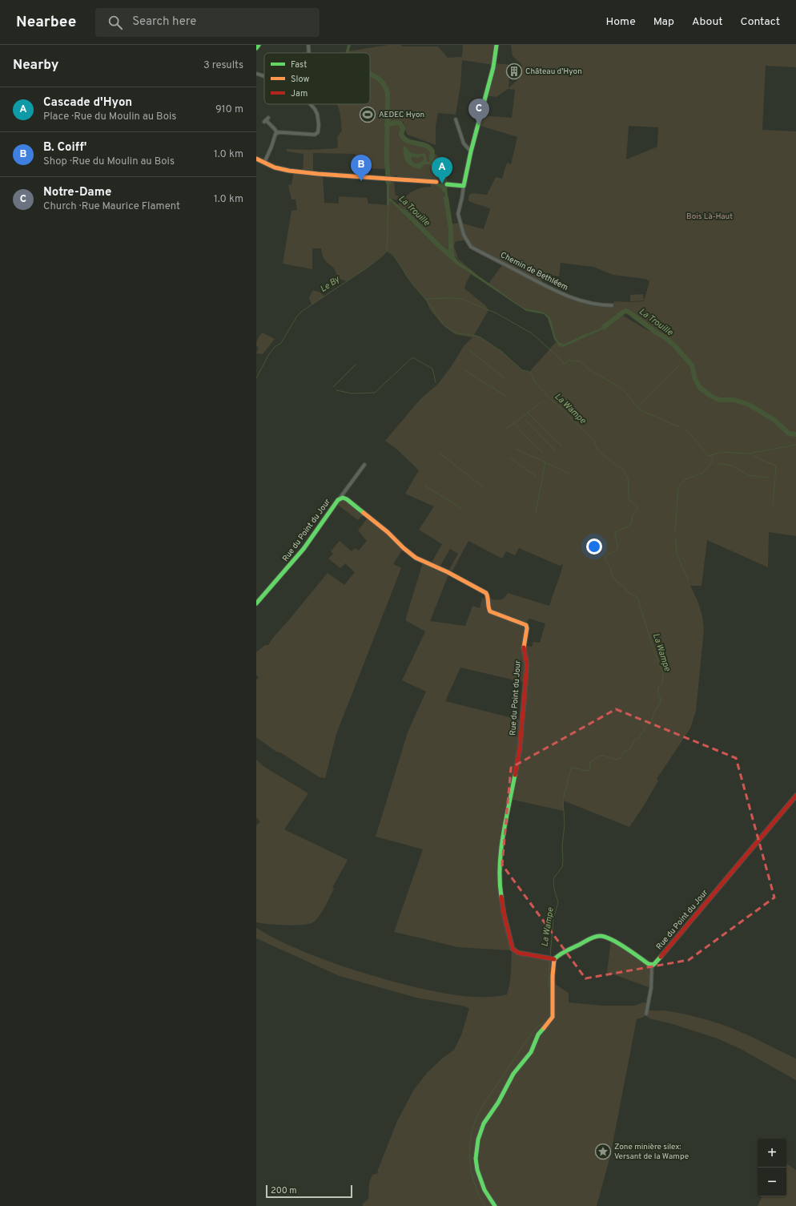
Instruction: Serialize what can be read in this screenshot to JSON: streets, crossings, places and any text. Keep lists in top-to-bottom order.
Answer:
{
  "streets": {
    "street": ["Chemin de Bethléem", "Rue du Point du Jour"]
  },
  "water": ["La Trouille", "Le By", "La Wampe"],
  "parks": ["Bois Là-Haut"],
  "places": {
    "building": ["Château d'Hyon"],
    "sports": ["AEDEC Hyon"],
    "place": ["Zone minière silex: Versant de la Wampe"]
  },
  "legend": ["Fast", "Slow", "Jam"],
  "scale_bar": "200 m",
  "page": {
    "header": "Nearbee",
    "search": "Search here",
    "nav": [
      "Home",
      "Map",
      "About",
      "Contact"
    ],
    "heading": ["Nearby", "3 results"],
    "list": [
      {
        "mark": "A",
        "name": "Cascade d'Hyon",
        "note": "Place · Rue du Moulin au Bois",
        "value": "910 m"
      },
      {
        "mark": "B",
        "name": "B. Coiff'",
        "note": "Shop · Rue du Moulin au Bois",
        "value": "1.0 km"
      },
      {
        "mark": "C",
        "name": "Notre-Dame",
        "note": "Church · Rue Maurice Flament",
        "value": "1.0 km"
      }
    ],
    "pins": ["C", "B", "A"],
    "map_buttons": ["+", "−"],
    "scale": "200 m"
  }
}
